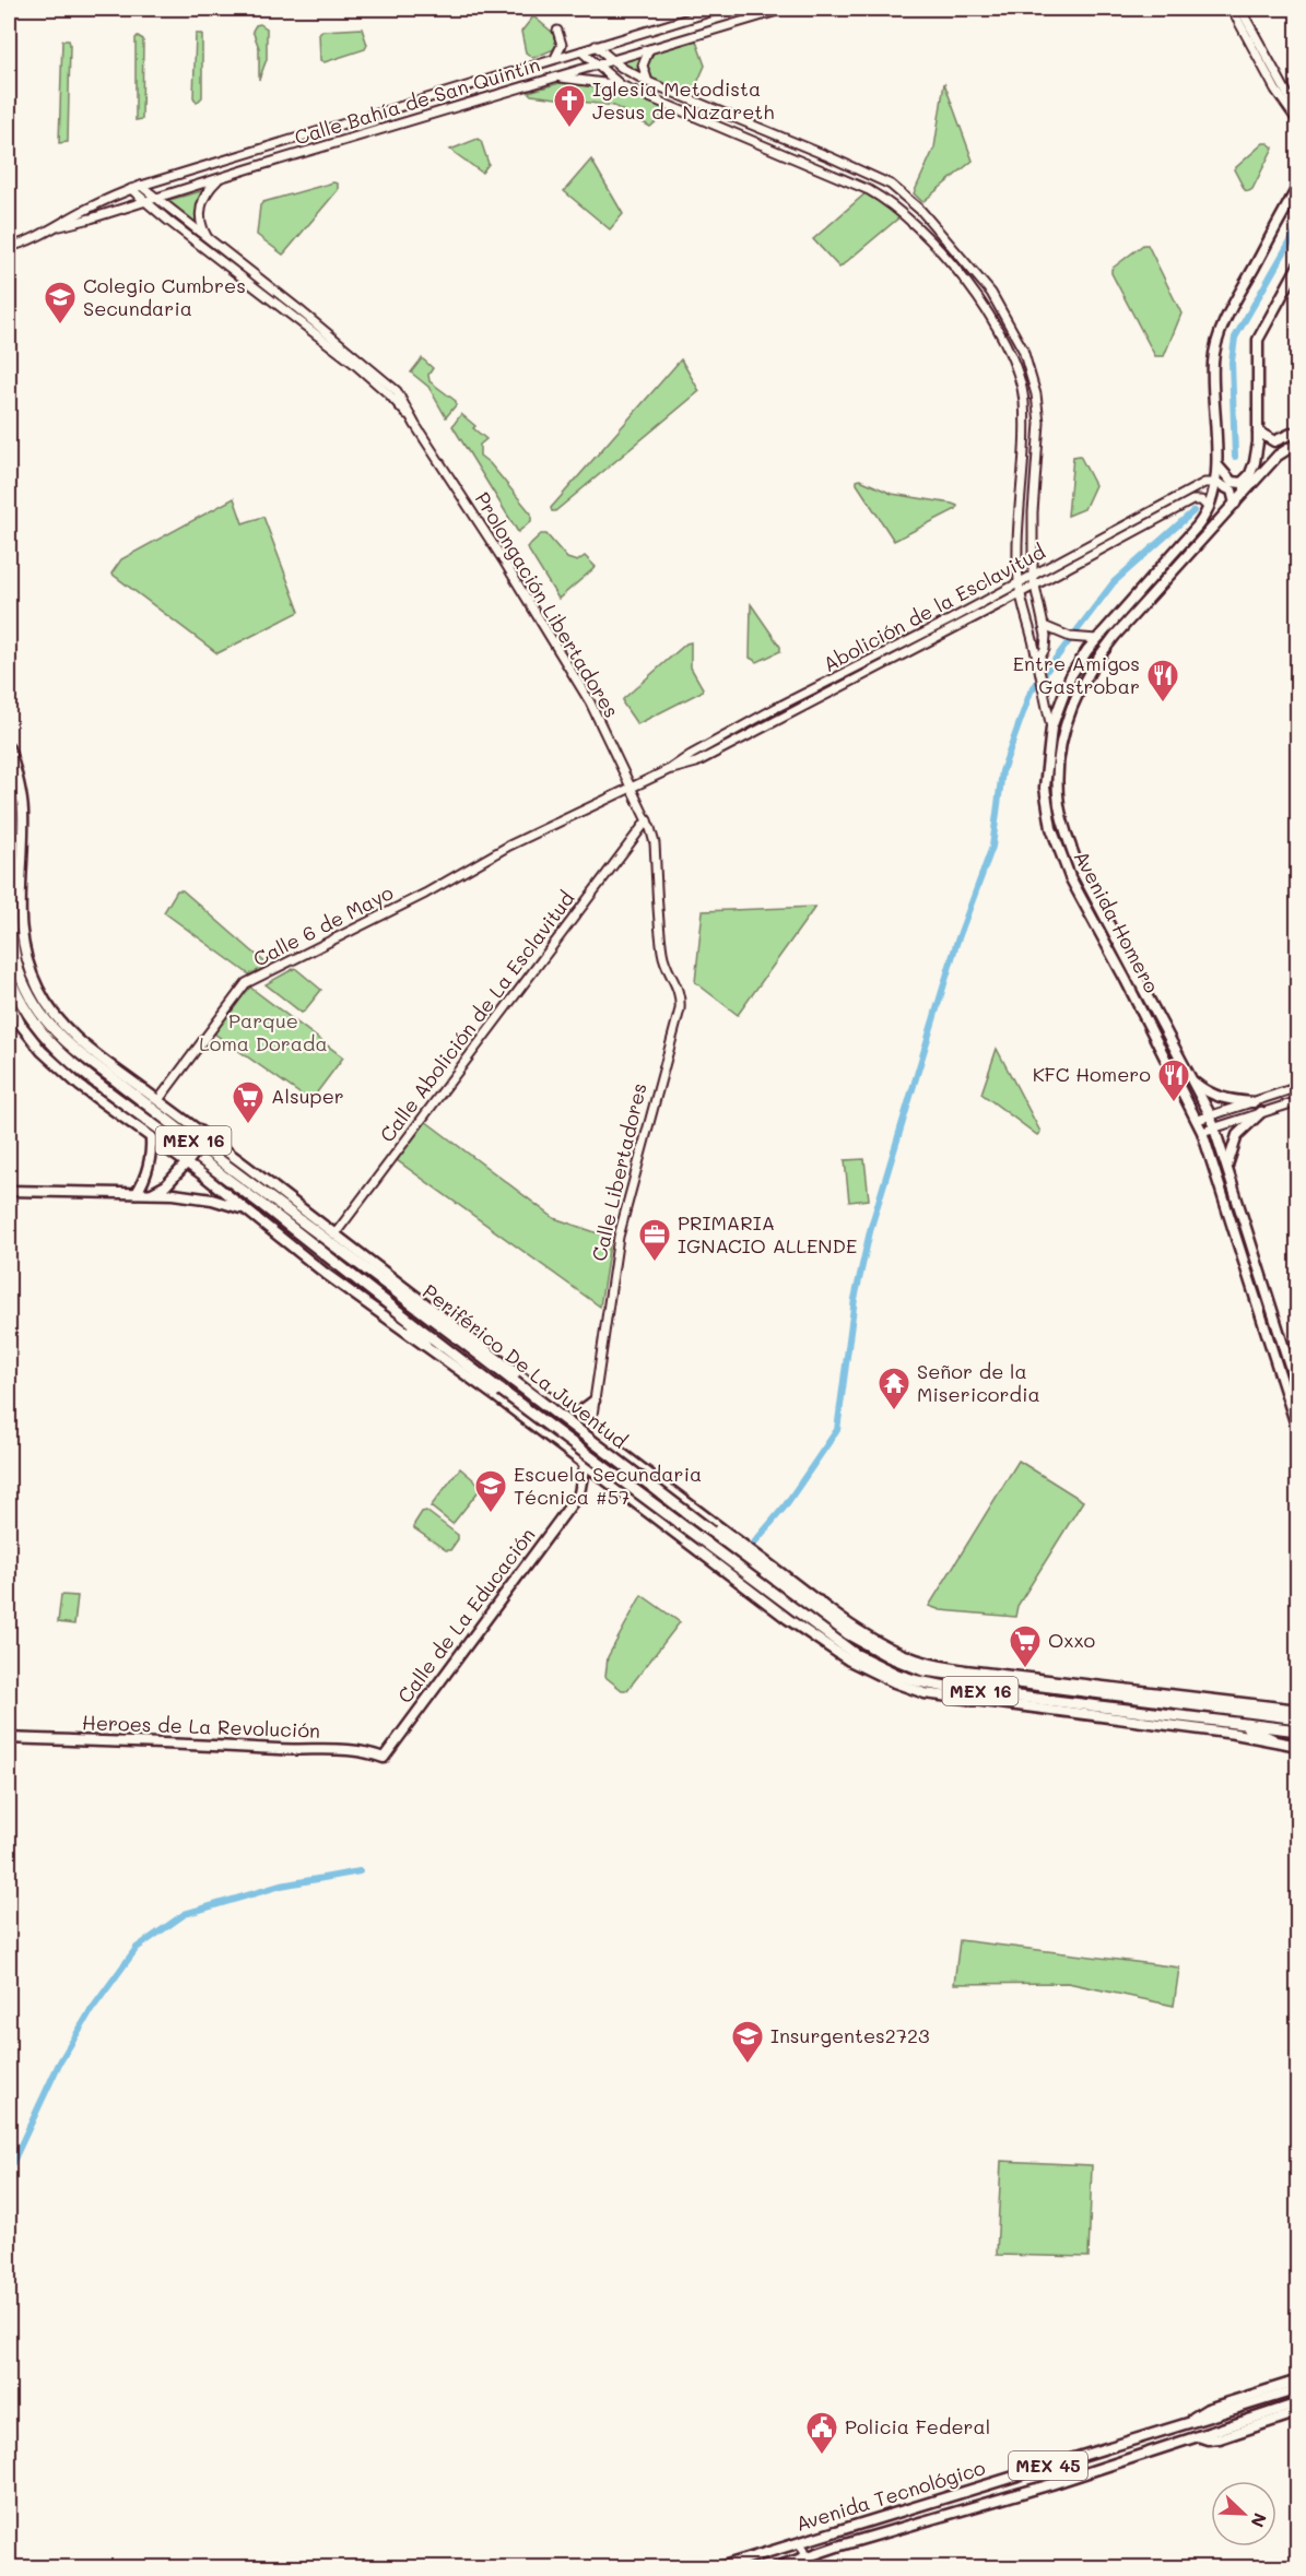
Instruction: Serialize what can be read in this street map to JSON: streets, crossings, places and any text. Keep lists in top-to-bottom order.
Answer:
{
  "streets": {
    "highway": ["MEX 16", "Periférico De La Juventud"],
    "main road": [
      "Avenida Homero",
      "Calle Libertadores",
      "Calle de La Educación",
      "Heroes de La Revolución",
      "MEX 45",
      "Avenida Tecnológico"
    ],
    "street": [
      "Calle Bahía de San Quintín",
      "Prolongación Libertadores",
      "Abolición de la Esclavitud",
      "Calle 6 de Mayo",
      "Calle Abolición de La Esclavitud"
    ]
  },
  "crossings": [
    ["Calle Bahía de San Quintín", "Prolongación Libertadores"],
    ["Prolongación Libertadores", "Abolición de la Esclavitud"],
    ["Prolongación Libertadores", "Calle 6 de Mayo"],
    ["Prolongación Libertadores", "Calle Abolición de La Esclavitud"],
    ["Prolongación Libertadores", "Calle Libertadores"],
    ["Abolición de la Esclavitud", "Avenida Homero"],
    ["Abolición de la Esclavitud", "Calle 6 de Mayo"],
    ["Calle Libertadores", "Calle de La Educación"],
    ["Calle de La Educación", "Heroes de La Revolución"]
  ],
  "parks": ["Parque Loma Dorada"],
  "places": {
    "church": ["Iglesia Metodista Jesus de Nazareth"],
    "school or university": ["Colegio Cumbres Secundaria", "Escuela Secundaria Técnica #57", "Insurgentes2723"],
    "restaurant": ["Entre Amigos Gastrobar", "KFC Homero"],
    "supermarket": ["Alsuper", "Oxxo"],
    "office": ["PRIMARIA IGNACIO ALLENDE"],
    "temple": ["Señor de la Misericordia"],
    "public building": ["Policia Federal"]
  },
  "north": "bottom right"
}
